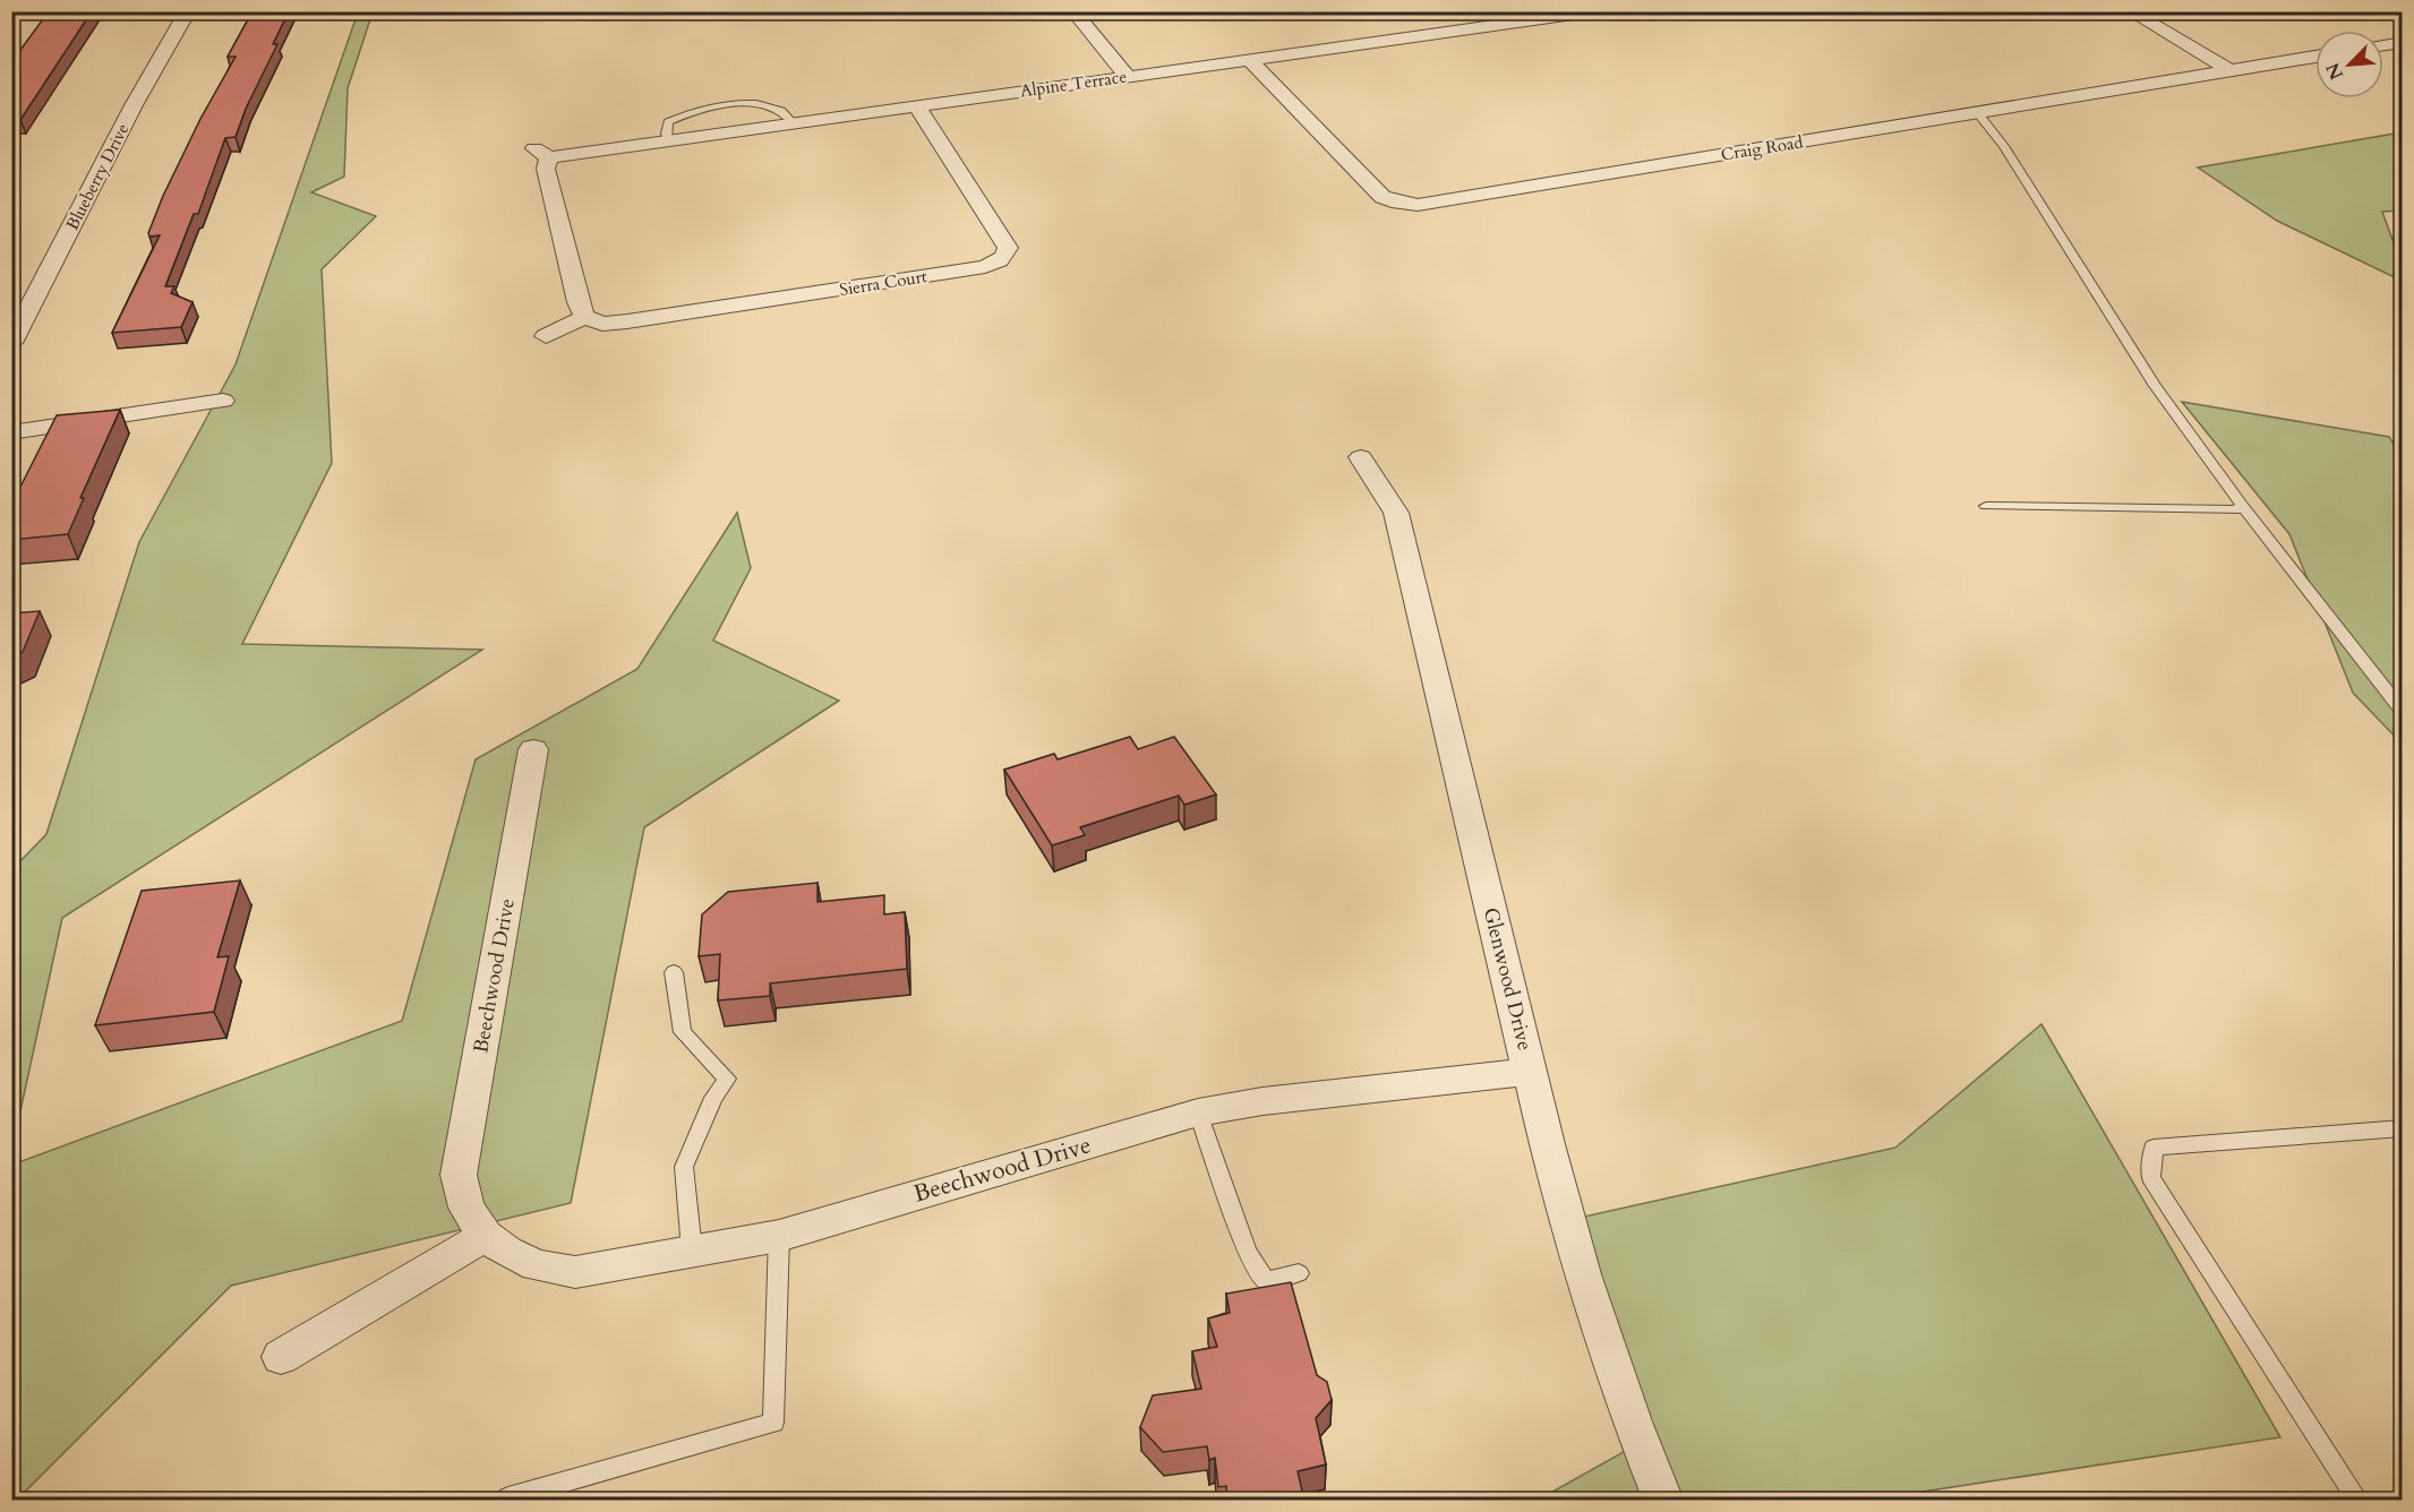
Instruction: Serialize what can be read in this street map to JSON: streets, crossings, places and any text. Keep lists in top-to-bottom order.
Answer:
{
  "streets": {
    "street": [
      "Alpine Terrace",
      "Craig Road",
      "Blueberry Drive",
      "Sierra Court",
      "Beechwood Drive",
      "Glenwood Drive"
    ]
  },
  "crossings": [
    ["Alpine Terrace", "Craig Road"],
    ["Alpine Terrace", "Sierra Court"],
    ["Beechwood Drive", "Glenwood Drive"]
  ],
  "north": "bottom left"
}
